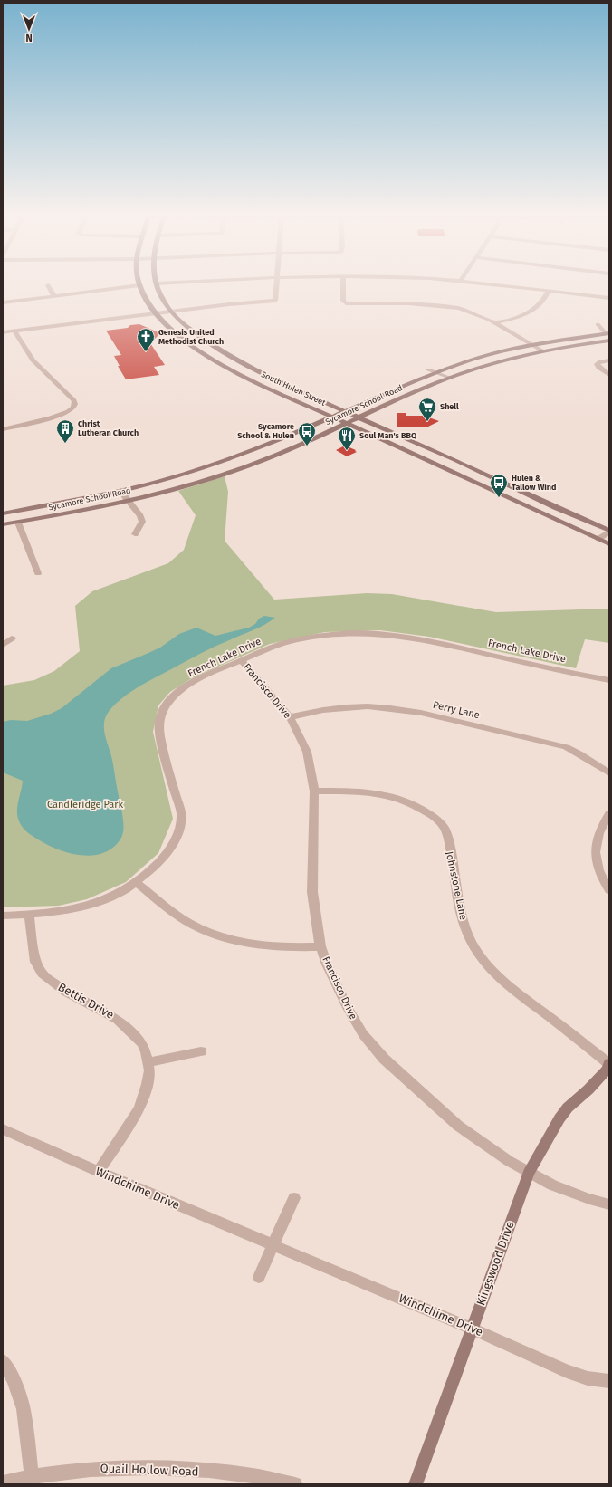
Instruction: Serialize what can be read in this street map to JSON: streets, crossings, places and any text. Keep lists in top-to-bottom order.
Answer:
{
  "streets": {
    "main road": ["South Hulen Street", "Sycamore School Road", "Kingswood Drive"],
    "street": [
      "French Lake Drive",
      "Francisco Drive",
      "Perry Lane",
      "Johnstone Lane",
      "Bettis Drive",
      "Windchime Drive",
      "Quail Hollow Road"
    ]
  },
  "crossings": [
    ["South Hulen Street", "Sycamore School Road"],
    ["French Lake Drive", "Francisco Drive"],
    ["French Lake Drive", "Bettis Drive"],
    ["Francisco Drive", "Perry Lane"],
    ["Francisco Drive", "Johnstone Lane"],
    ["Francisco Drive", "Kingswood Drive"],
    ["Johnstone Lane", "Kingswood Drive"],
    ["Bettis Drive", "Windchime Drive"],
    ["Windchime Drive", "Kingswood Drive"]
  ],
  "parks": ["Candleridge Park"],
  "places": {
    "church": ["Genesis United Methodist Church"],
    "supermarket": ["Shell"],
    "building": ["Christ Lutheran Church"],
    "bus stop": ["Sycamore School & Hulen", "Hulen & Tallow Wind"],
    "restaurant": ["Soul Man's BBQ"]
  },
  "north": "bottom"
}
